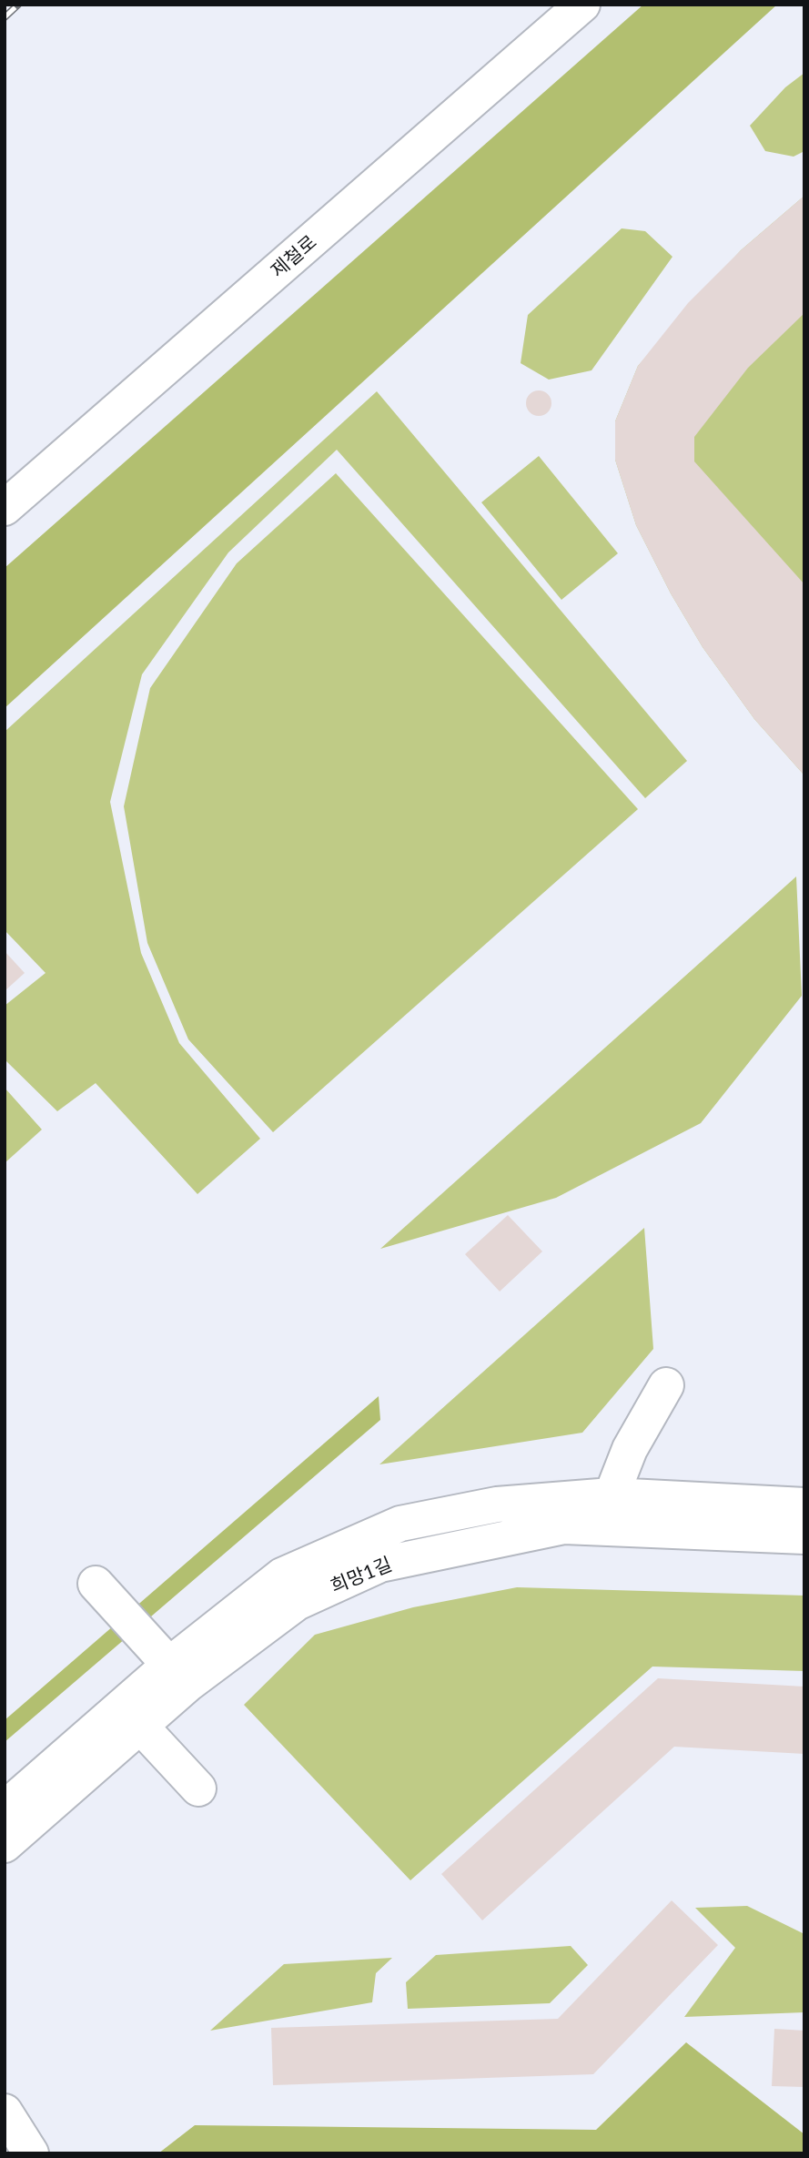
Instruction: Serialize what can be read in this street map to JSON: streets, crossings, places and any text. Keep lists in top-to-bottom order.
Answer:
{
  "streets": {
    "street": ["제철로", "희망1길"]
  }
}
